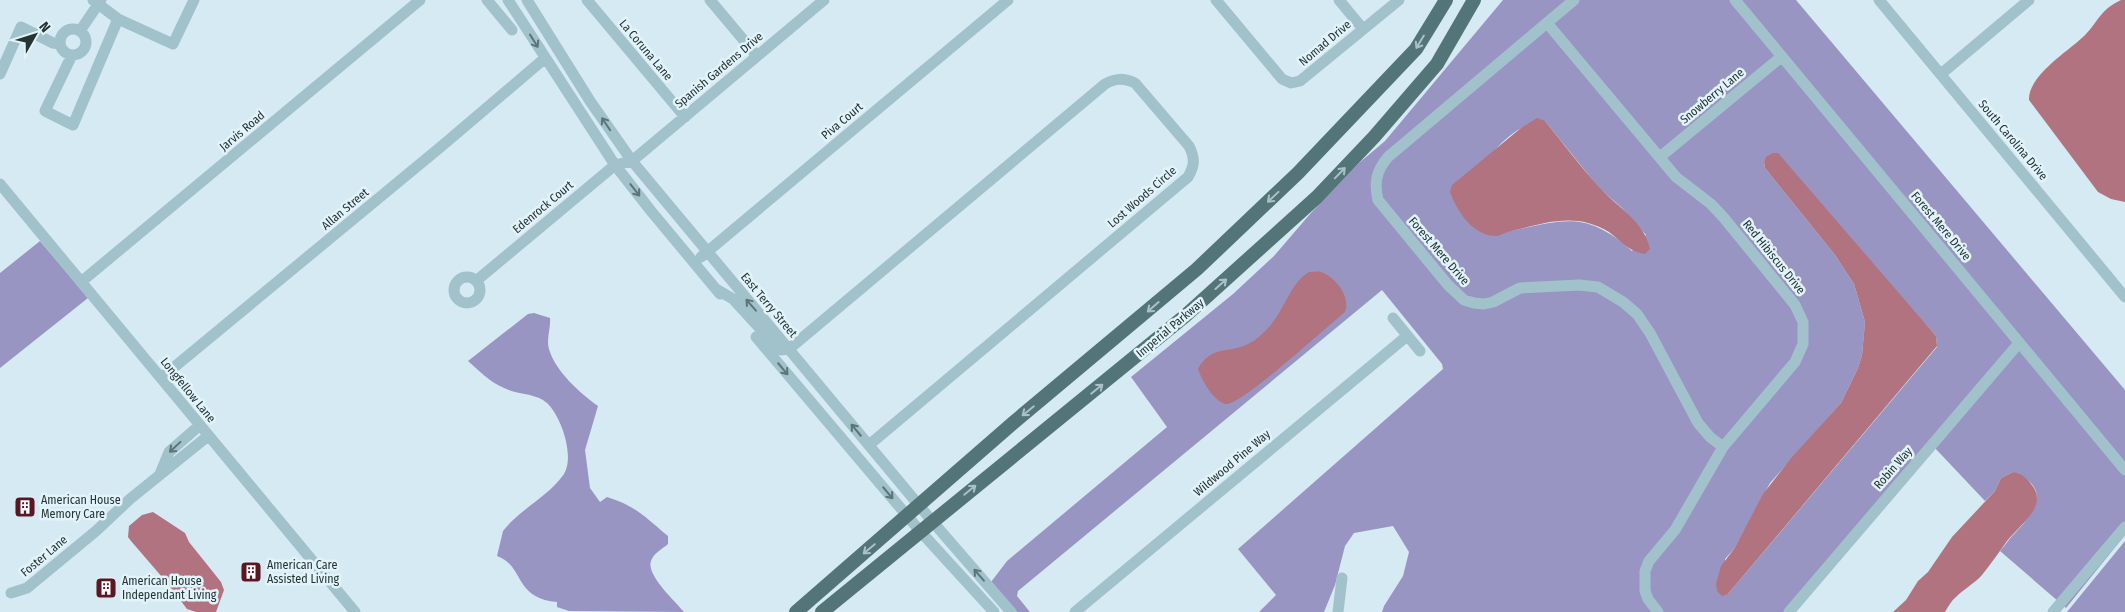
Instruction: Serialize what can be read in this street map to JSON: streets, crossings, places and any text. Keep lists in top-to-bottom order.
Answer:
{
  "streets": {
    "main road": ["Imperial Parkway"],
    "street": [
      "Nomad Drive",
      "La Coruna Lane",
      "Spanish Gardens Drive",
      "Snowberry Lane",
      "Piva Court",
      "Jarvis Road",
      "South Carolina Drive",
      "Lost Woods Circle",
      "Edenrock Court",
      "Allan Street",
      "Forest Mere Drive",
      "Red Hibiscus Drive",
      "East Terry Street",
      "Longfellow Lane",
      "Wildwood Pine Way",
      "Robin Way",
      "Foster Lane"
    ]
  },
  "crossings": [
    ["La Coruna Lane", "Spanish Gardens Drive"],
    ["Spanish Gardens Drive", "Edenrock Court"],
    ["Spanish Gardens Drive", "East Terry Street"],
    ["Snowberry Lane", "Forest Mere Drive"],
    ["Snowberry Lane", "Red Hibiscus Drive"],
    ["Piva Court", "East Terry Street"],
    ["Jarvis Road", "Longfellow Lane"],
    ["Lost Woods Circle", "East Terry Street"],
    ["Edenrock Court", "East Terry Street"],
    ["Allan Street", "Longfellow Lane"],
    ["Forest Mere Drive", "Red Hibiscus Drive"],
    ["Forest Mere Drive", "Robin Way"],
    ["East Terry Street", "Imperial Parkway"],
    ["Longfellow Lane", "Foster Lane"]
  ],
  "places": {
    "building": ["American House Memory Care", "American Care Assisted Living", "American House Independant Living"]
  },
  "north": "top right"
}
